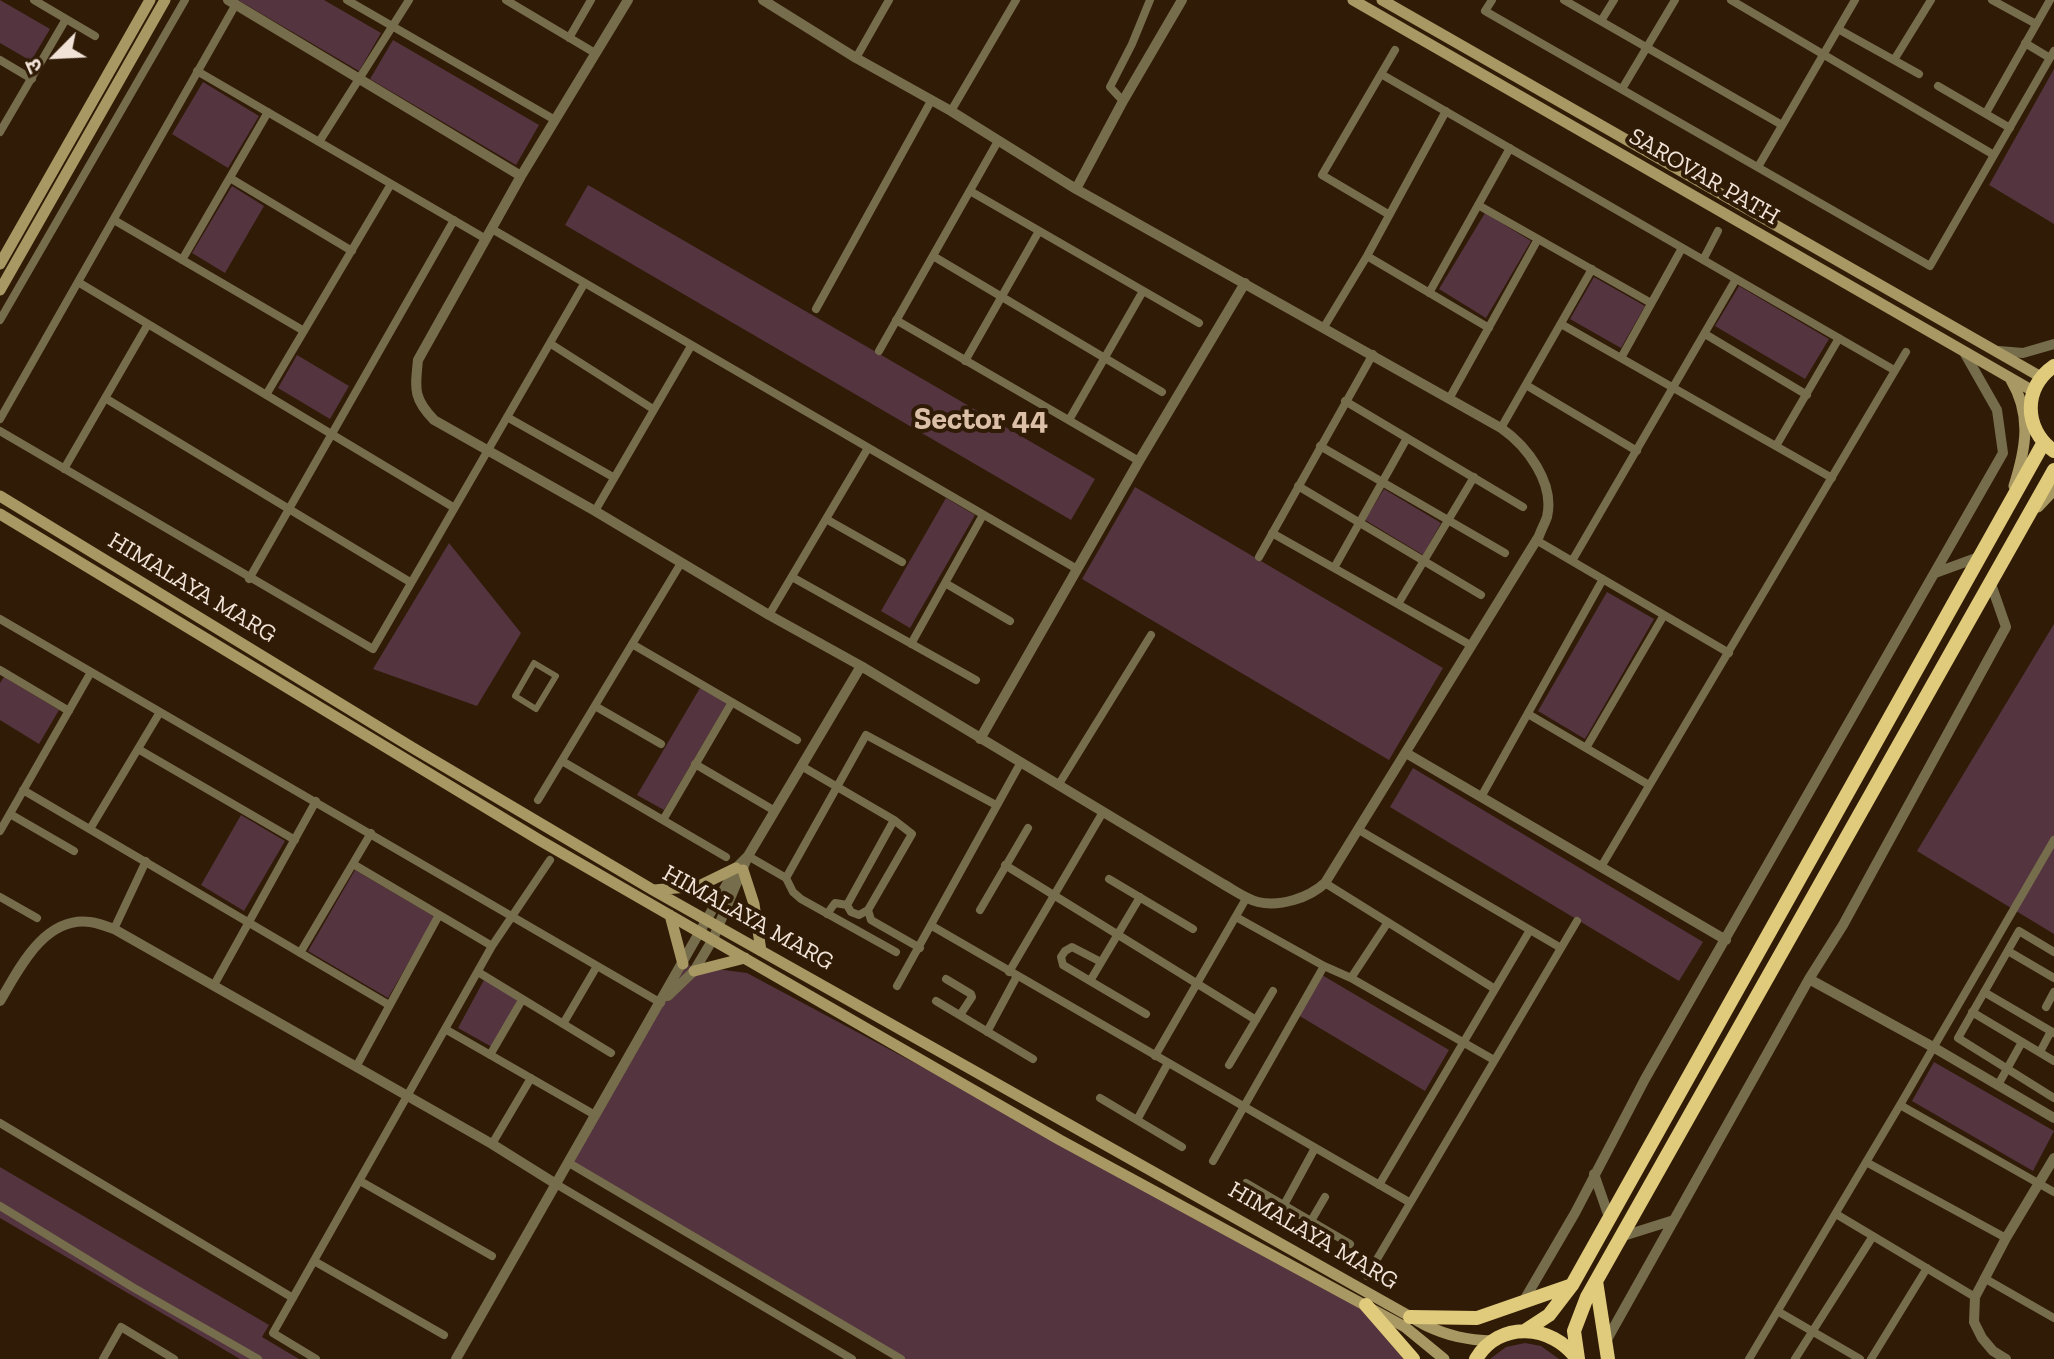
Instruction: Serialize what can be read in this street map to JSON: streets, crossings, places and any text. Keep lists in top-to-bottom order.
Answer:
{
  "streets": {
    "main road": ["SAROVAR PATH", "HIMALAYA MARG"]
  },
  "districts": ["Sector 44"],
  "north": "bottom left"
}
